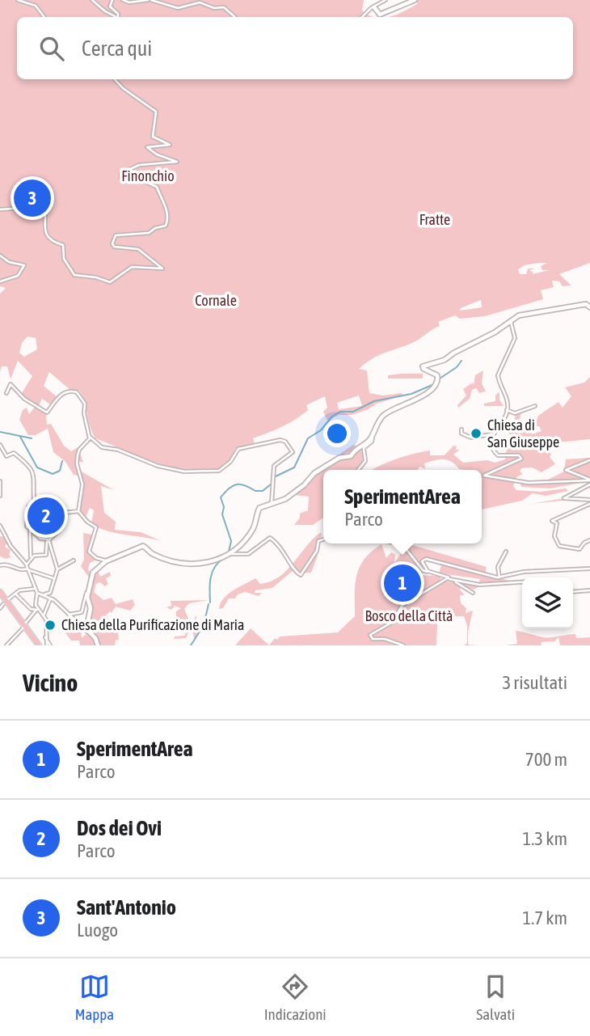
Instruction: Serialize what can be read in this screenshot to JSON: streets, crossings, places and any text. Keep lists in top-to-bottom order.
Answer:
{
  "parks": [
    "Finonchio",
    "Fratte",
    "Cornale",
    "Bosco della Città"
  ],
  "places": ["Chiesa di San Giuseppe", "Chiesa della Purificazione di Maria"],
  "page": {
    "search": "Cerca qui",
    "pins": ["3", "2", "1"],
    "popup": ["SperimentArea", "Parco"],
    "heading": ["Vicino", "3 risultati"],
    "list": [
      {
        "mark": "1",
        "name": "SperimentArea",
        "note": "Parco",
        "value": "700 m"
      },
      {
        "mark": "2",
        "name": "Dos dei Ovi",
        "note": "Parco",
        "value": "1.3 km"
      },
      {
        "mark": "3",
        "name": "Sant'Antonio",
        "note": "Luogo",
        "value": "1.7 km"
      }
    ],
    "nav": ["Mappa", "Indicazioni", "Salvati"]
  }
}
